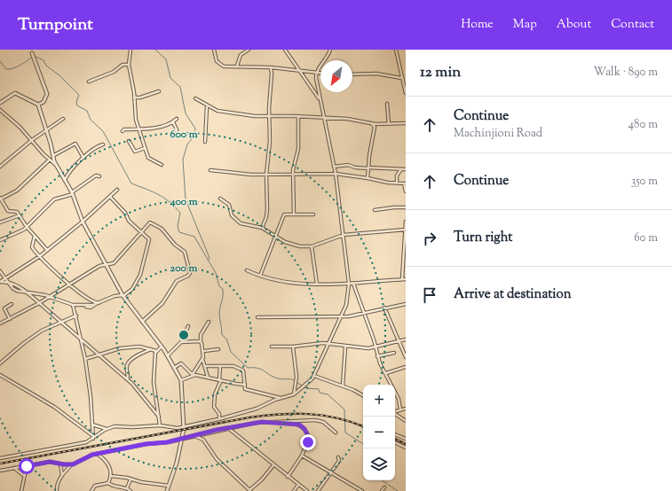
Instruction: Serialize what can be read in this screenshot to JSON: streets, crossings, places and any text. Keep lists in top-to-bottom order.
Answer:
{
  "north": "bottom left",
  "page": {
    "header": "Turnpoint",
    "nav": [
      "Home",
      "Map",
      "About",
      "Contact"
    ],
    "heading": ["12 min", "Walk · 890 m"],
    "list": [
      ["Continue", "Machinjioni Road", "480 m"],
      ["Continue", "350 m"],
      ["Turn right", "60 m"],
      "Arrive at destination"
    ],
    "map_buttons": ["+", "−"]
  },
  "rings": ["600 m", "400 m", "200 m"]
}
